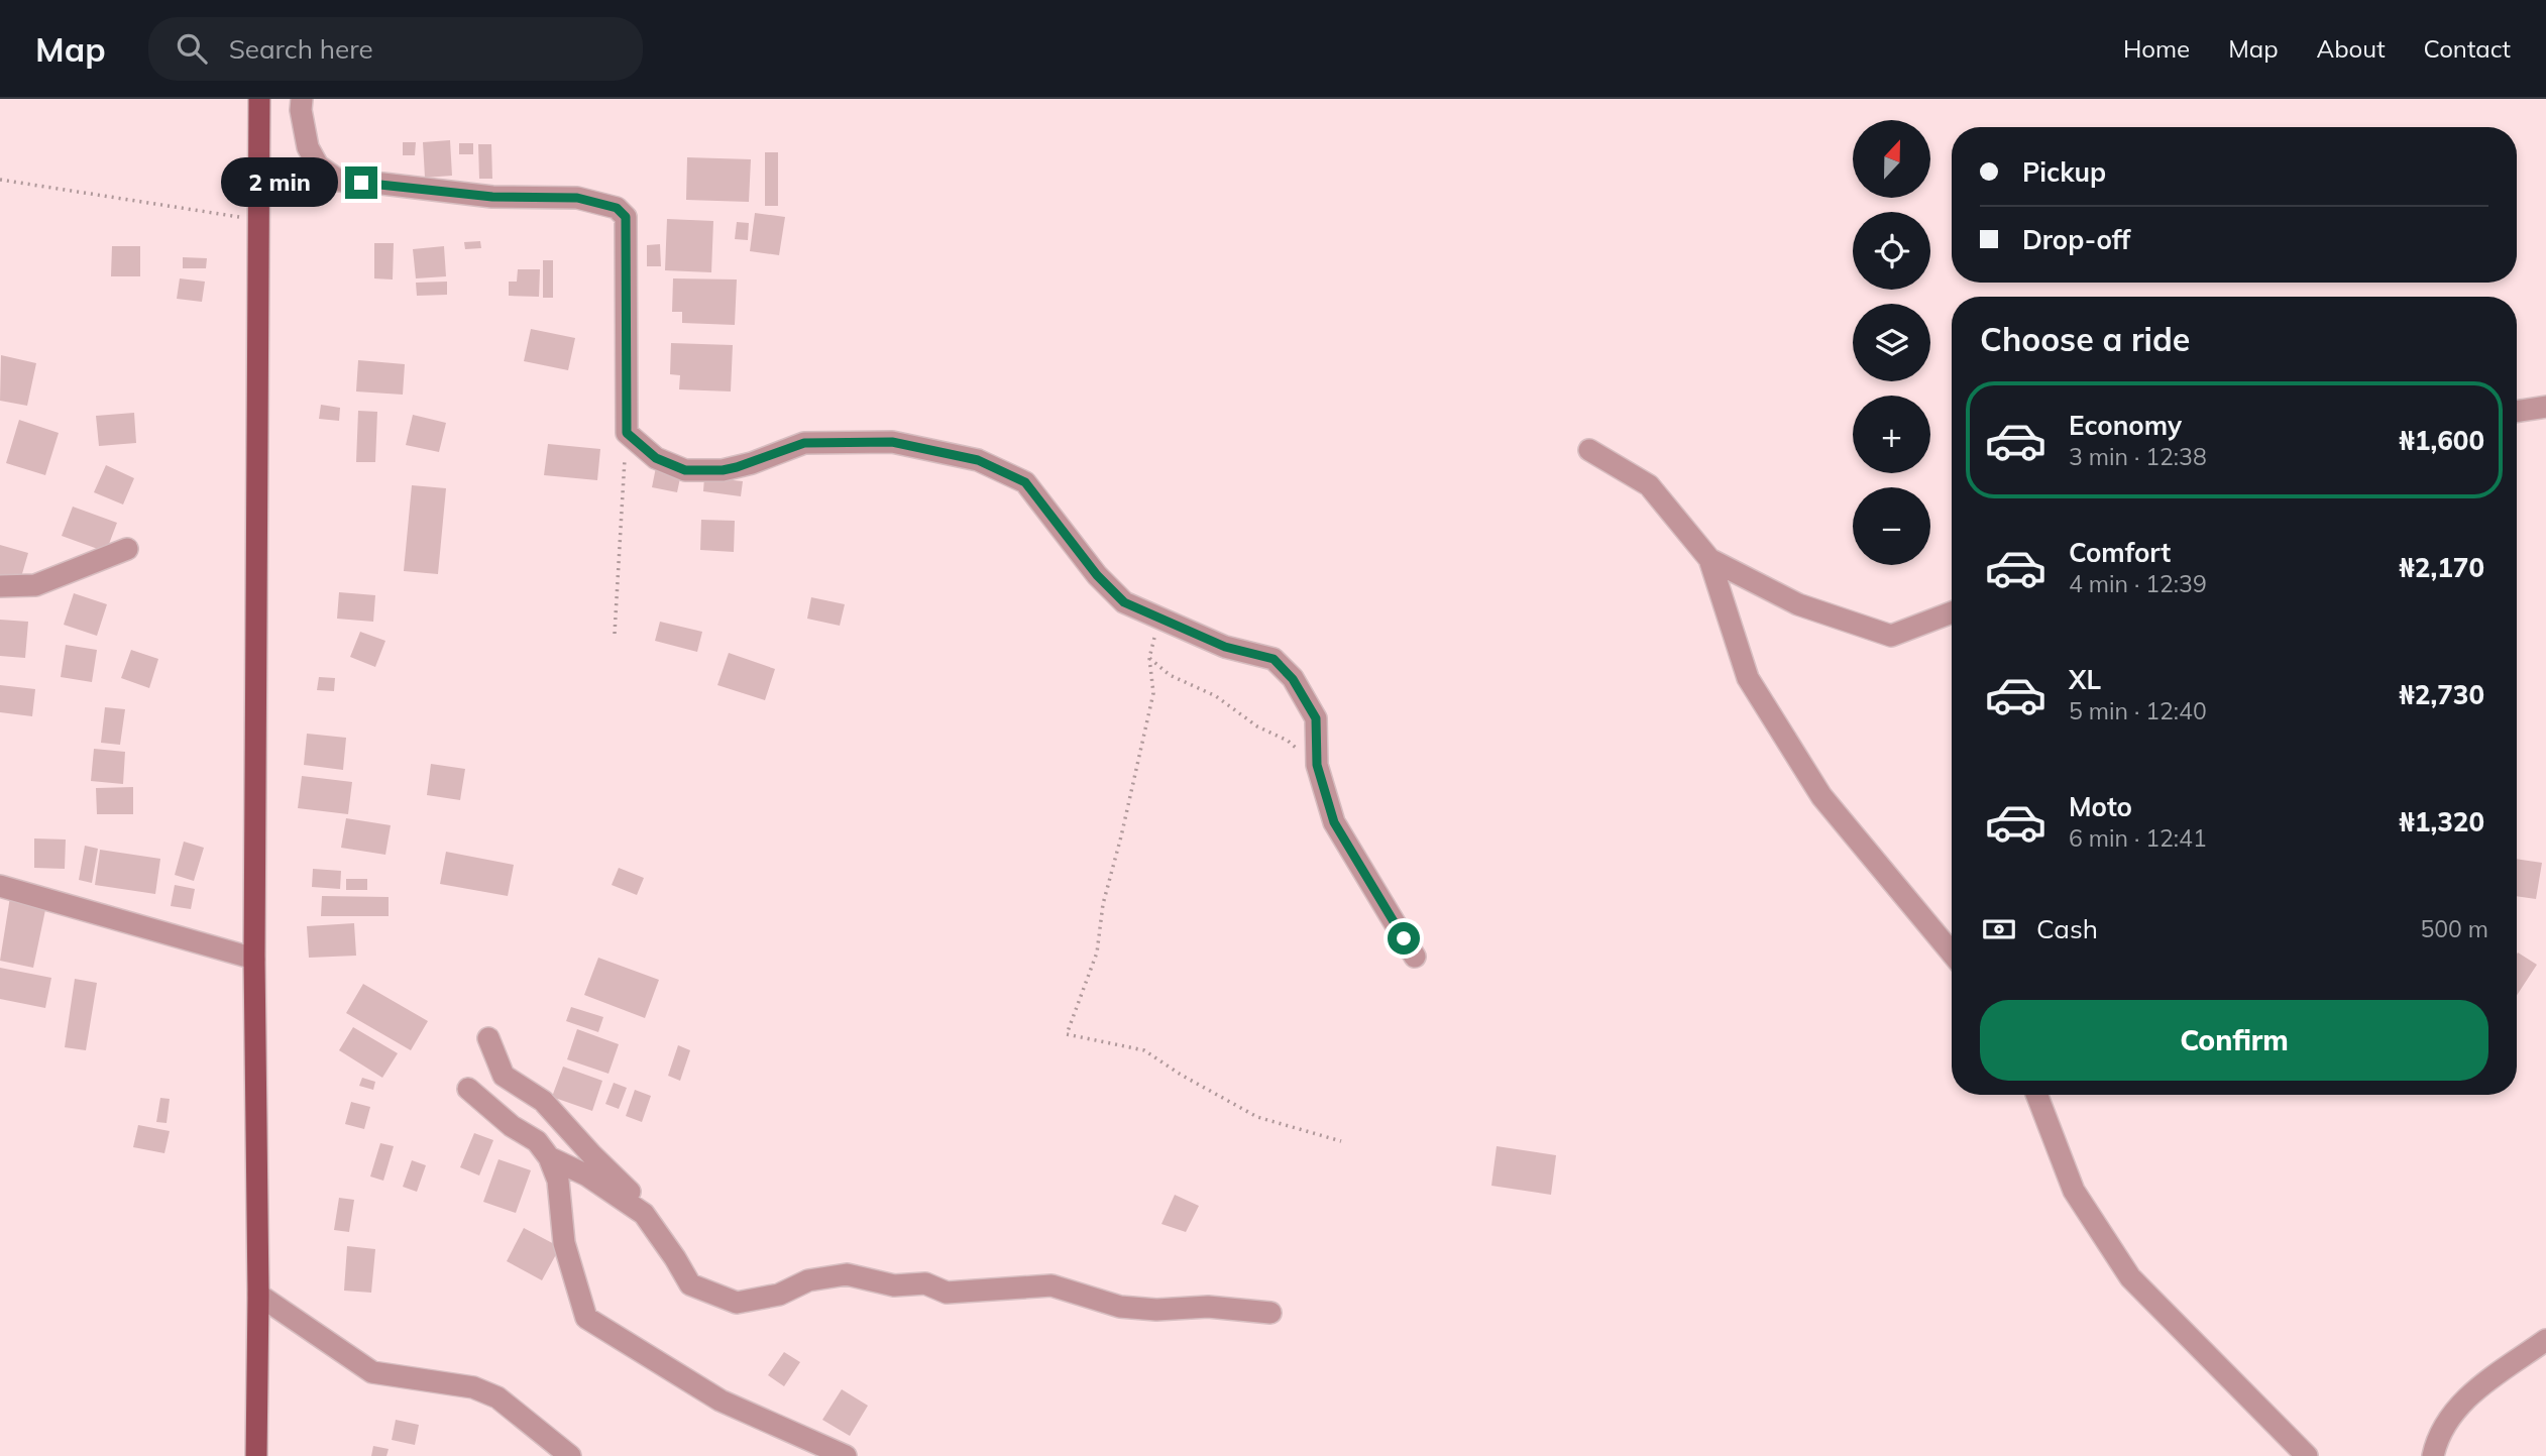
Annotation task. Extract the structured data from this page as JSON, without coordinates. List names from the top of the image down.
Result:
{
  "north": "top",
  "page": {
    "header": "Map",
    "search": "Search here",
    "nav": [
      "Home",
      "Map",
      "About",
      "Contact"
    ],
    "map_buttons": ["+", "−"],
    "banner": ["Pickup", "Drop-off"],
    "bubble": "2 min",
    "heading": "Choose a ride",
    "list": [
      {
        "name": "Economy",
        "note": "3 min · 12:38",
        "value": "₦1,600"
      },
      {
        "name": "Comfort",
        "note": "4 min · 12:39",
        "value": "₦2,170"
      },
      {
        "name": "XL",
        "note": "5 min · 12:40",
        "value": "₦2,730"
      },
      {
        "name": "Moto",
        "note": "6 min · 12:41",
        "value": "₦1,320"
      }
    ],
    "pay": ["Cash", "500 m"],
    "buttons": "Confirm"
  }
}
